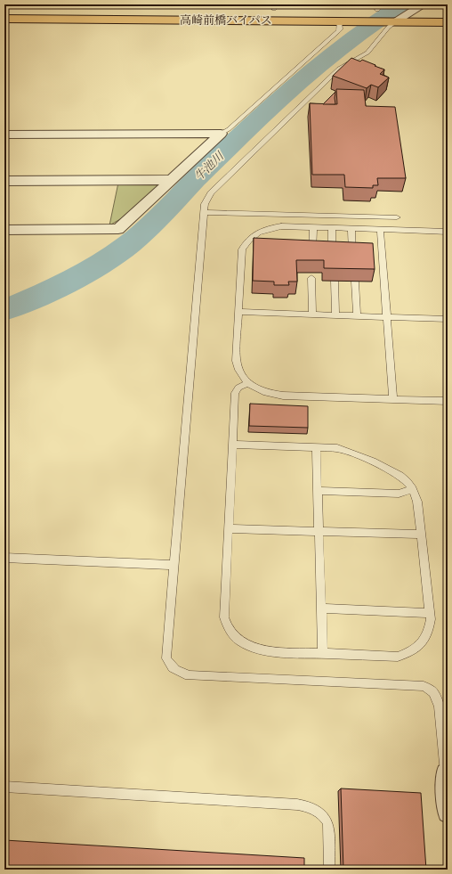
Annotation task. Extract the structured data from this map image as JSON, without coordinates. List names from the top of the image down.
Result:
{
  "streets": {
    "highway": ["高崎前橋バイパス"]
  },
  "water": ["牛池川"]
}
